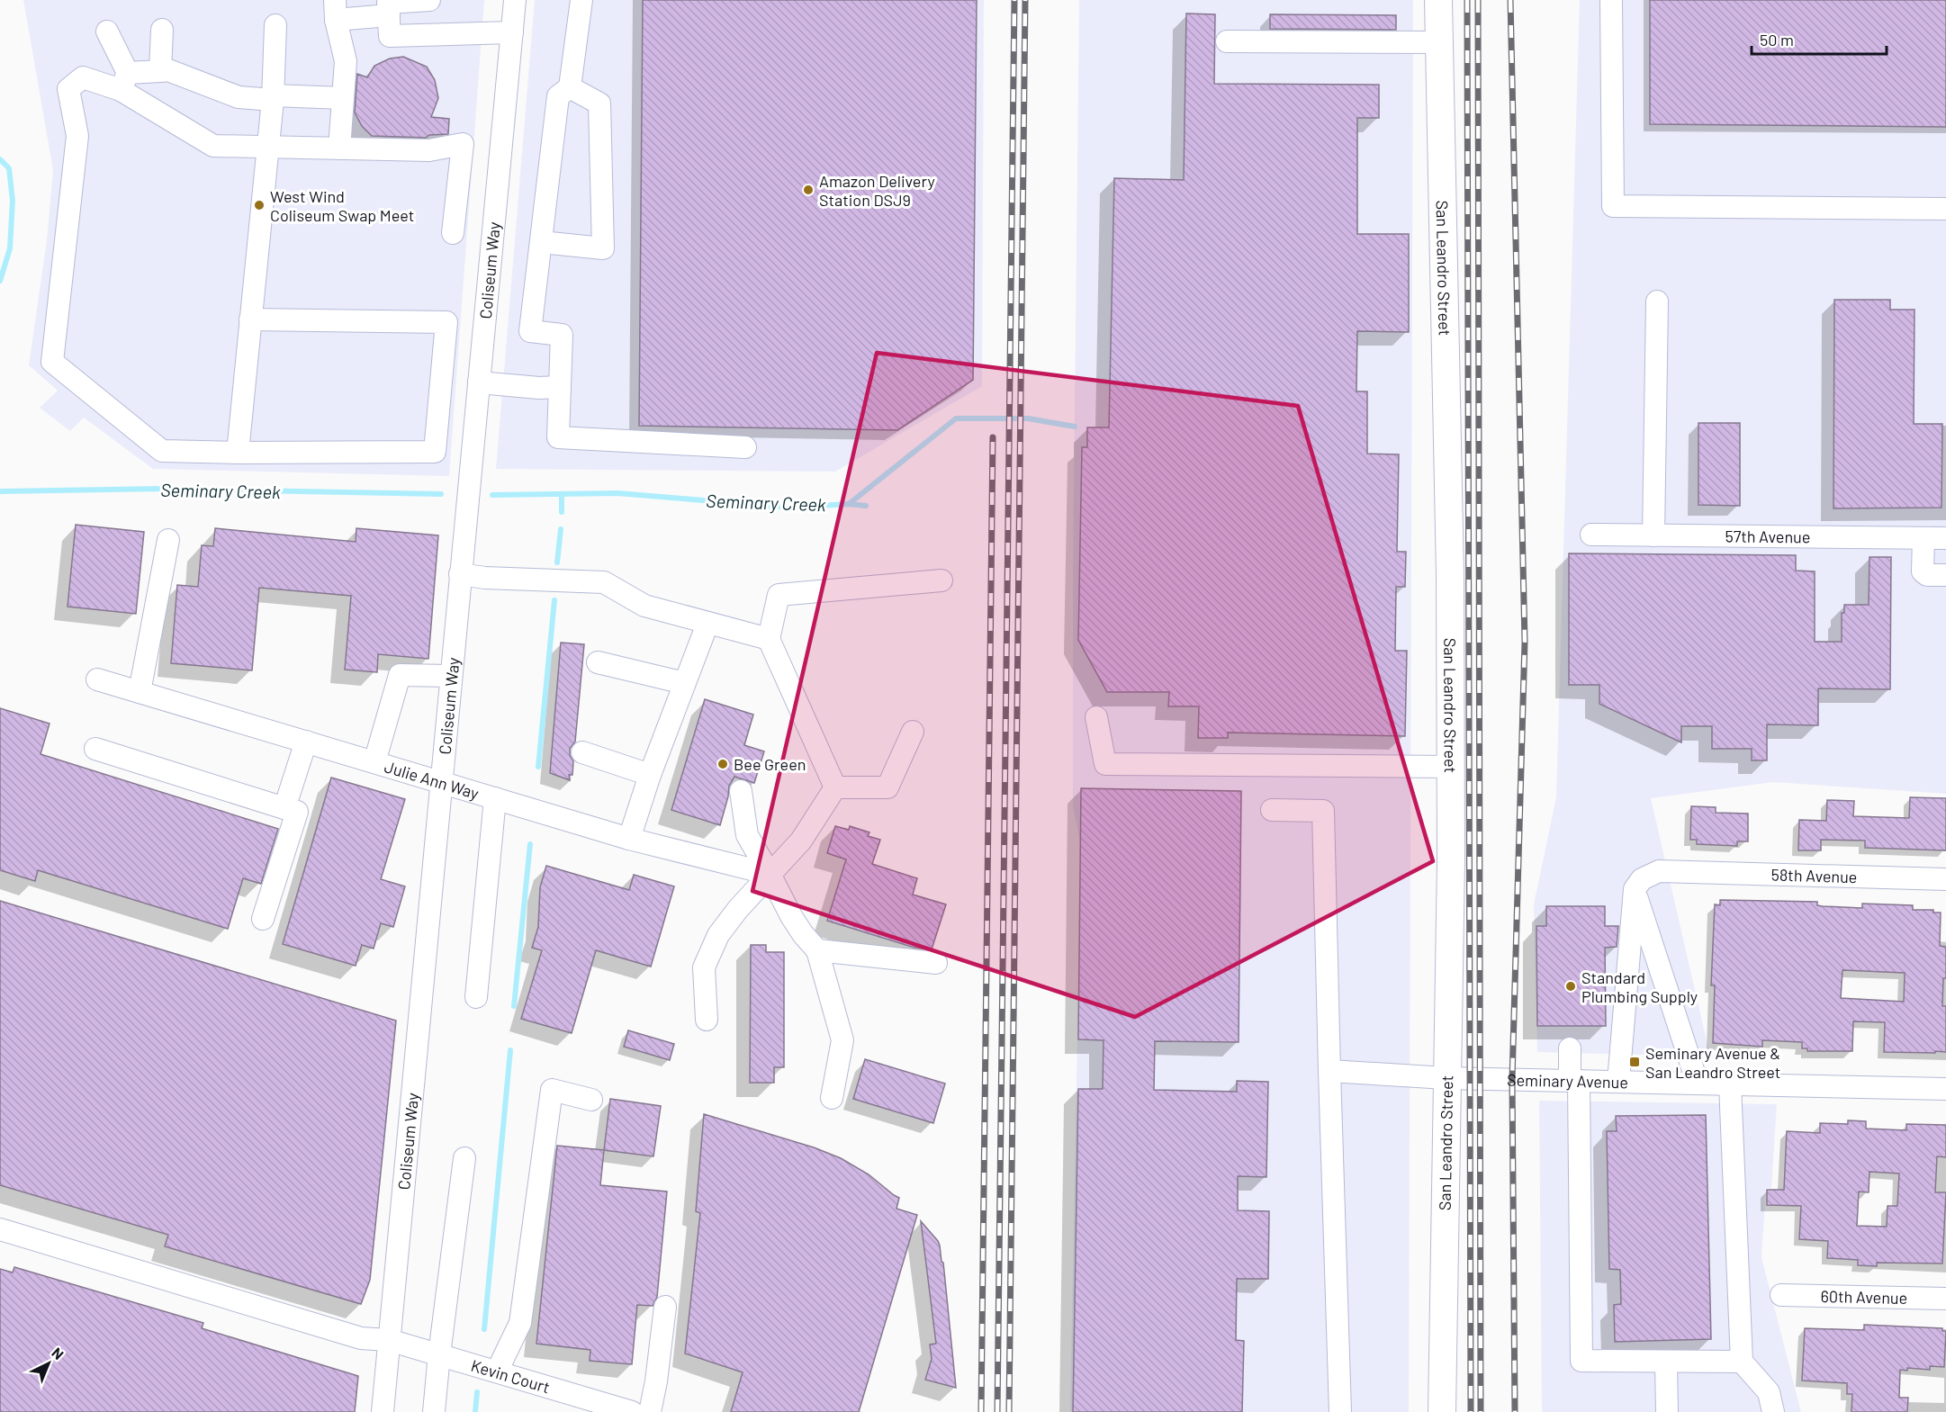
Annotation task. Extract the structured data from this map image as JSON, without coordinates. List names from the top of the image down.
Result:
{
  "streets": {
    "main road": ["San Leandro Street"],
    "street": [
      "Coliseum Way",
      "57th Avenue",
      "Julie Ann Way",
      "58th Avenue",
      "Seminary Avenue",
      "60th Avenue",
      "Kevin Court"
    ]
  },
  "crossings": [
    ["San Leandro Street", "Seminary Avenue"],
    ["Coliseum Way", "Julie Ann Way"],
    ["Coliseum Way", "Kevin Court"]
  ],
  "water": ["Seminary Creek"],
  "places": {
    "other": [
      "Amazon Delivery Station DSJ9",
      "West Wind Coliseum Swap Meet",
      "Bee Green",
      "Standard Plumbing Supply"
    ],
    "transit": ["Seminary Avenue & San Leandro Street"]
  },
  "scale_bar": "50 m",
  "north": "top right"
}
